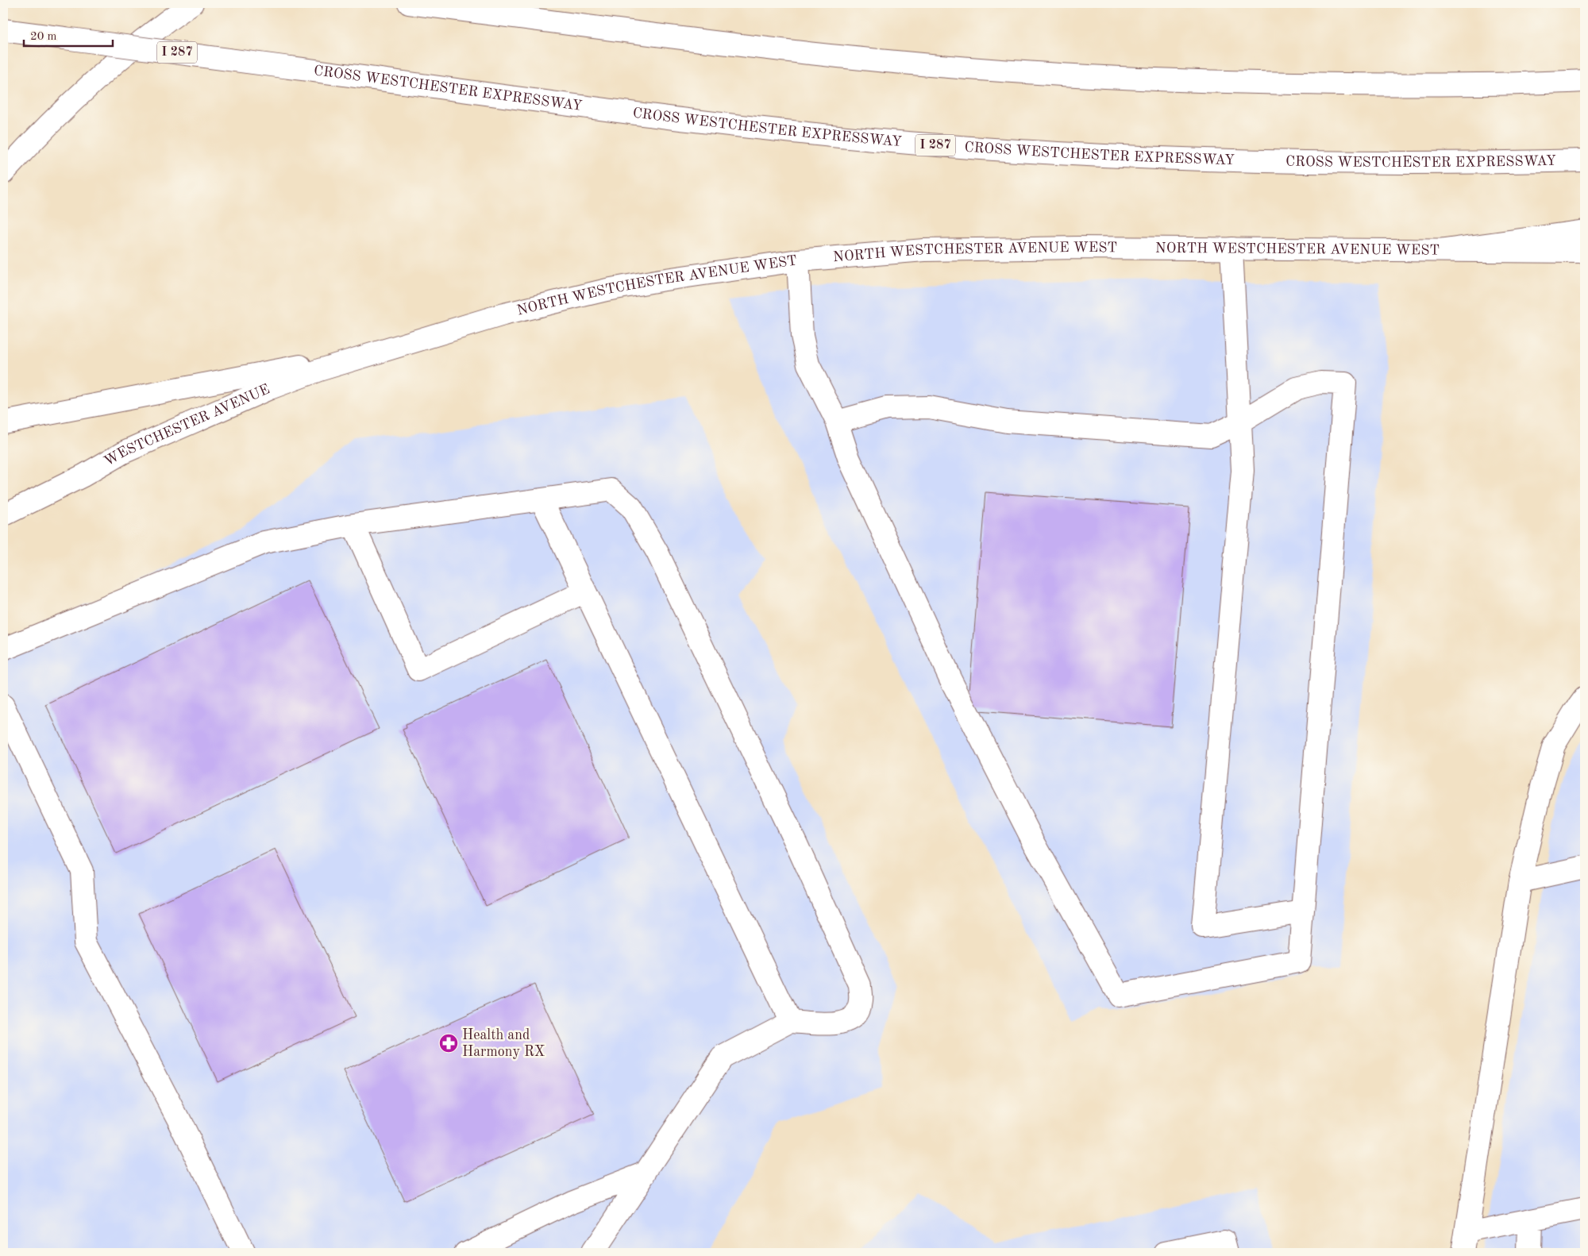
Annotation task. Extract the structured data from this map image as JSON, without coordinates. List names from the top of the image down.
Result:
{
  "streets": {
    "main road": [
      "I 287",
      "CROSS WESTCHESTER EXPRESSWAY",
      "NORTH WESTCHESTER AVENUE WEST",
      "WESTCHESTER AVENUE"
    ]
  },
  "crossings": [
    ["NORTH WESTCHESTER AVENUE WEST", "WESTCHESTER AVENUE"]
  ],
  "places": {
    "pharmacy": ["Health and Harmony RX"]
  },
  "scale_bar": "20 m"
}
